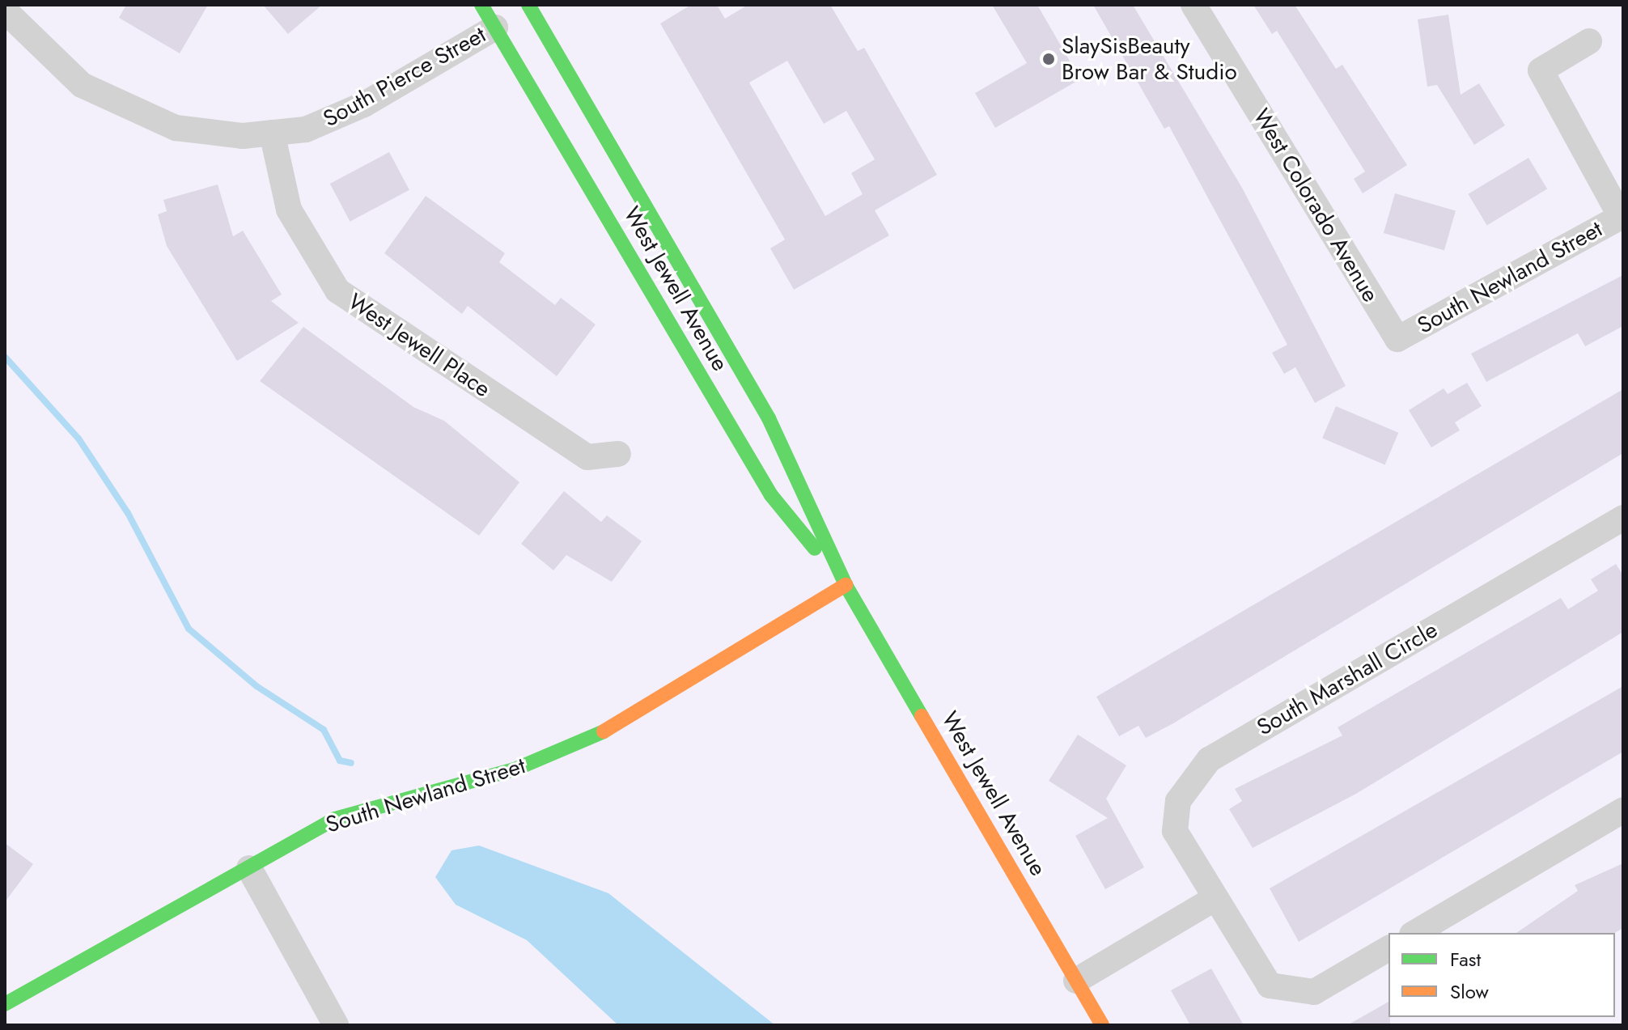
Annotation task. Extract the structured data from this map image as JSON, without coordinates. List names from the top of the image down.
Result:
{
  "streets": {
    "main road": ["South Pierce Street", "South Newland Street", "West Jewell Avenue"],
    "street": ["West Colorado Avenue", "West Jewell Place", "South Marshall Circle"]
  },
  "crossings": [
    ["South Pierce Street", "West Jewell Avenue"],
    ["South Pierce Street", "West Jewell Place"],
    ["West Colorado Avenue", "South Newland Street"],
    ["South Newland Street", "West Jewell Avenue"]
  ],
  "places": ["SlaySisBeauty Brow Bar & Studio"],
  "legend": ["Fast", "Slow"]
}
